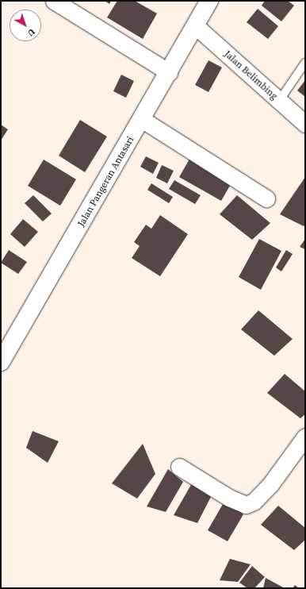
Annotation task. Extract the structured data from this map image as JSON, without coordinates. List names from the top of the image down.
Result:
{
  "streets": {
    "street": ["Jalan Belimbing", "Jalan Pangeran Antasari"]
  },
  "crossings": [
    ["Jalan Belimbing", "Jalan Pangeran Antasari"]
  ],
  "north": "bottom right"
}
